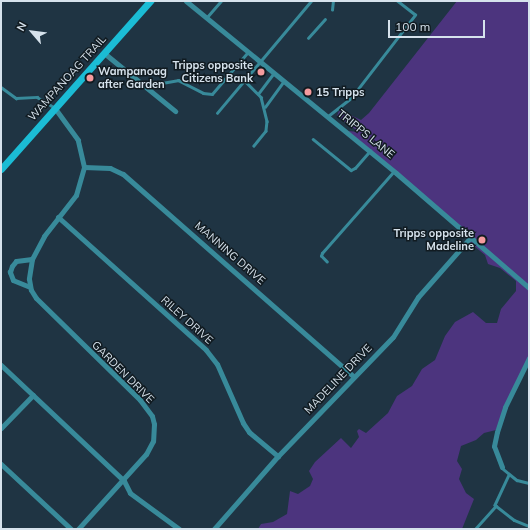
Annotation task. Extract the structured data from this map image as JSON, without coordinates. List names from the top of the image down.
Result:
{
  "streets": {
    "main road": ["WAMPANOAG TRAIL"],
    "street": [
      "TRIPPS LANE",
      "MANNING DRIVE",
      "RILEY DRIVE",
      "GARDEN DRIVE",
      "MADELINE DRIVE"
    ]
  },
  "crossings": [
    ["TRIPPS LANE", "MADELINE DRIVE"],
    ["MANNING DRIVE", "MADELINE DRIVE"],
    ["RILEY DRIVE", "MADELINE DRIVE"]
  ],
  "places": [
    "Tripps opposite Citizens Bank",
    "Wampanoag after Garden",
    "15 Tripps",
    "Tripps opposite Madeline"
  ],
  "scale_bar": "100 m",
  "north": "top left"
}
